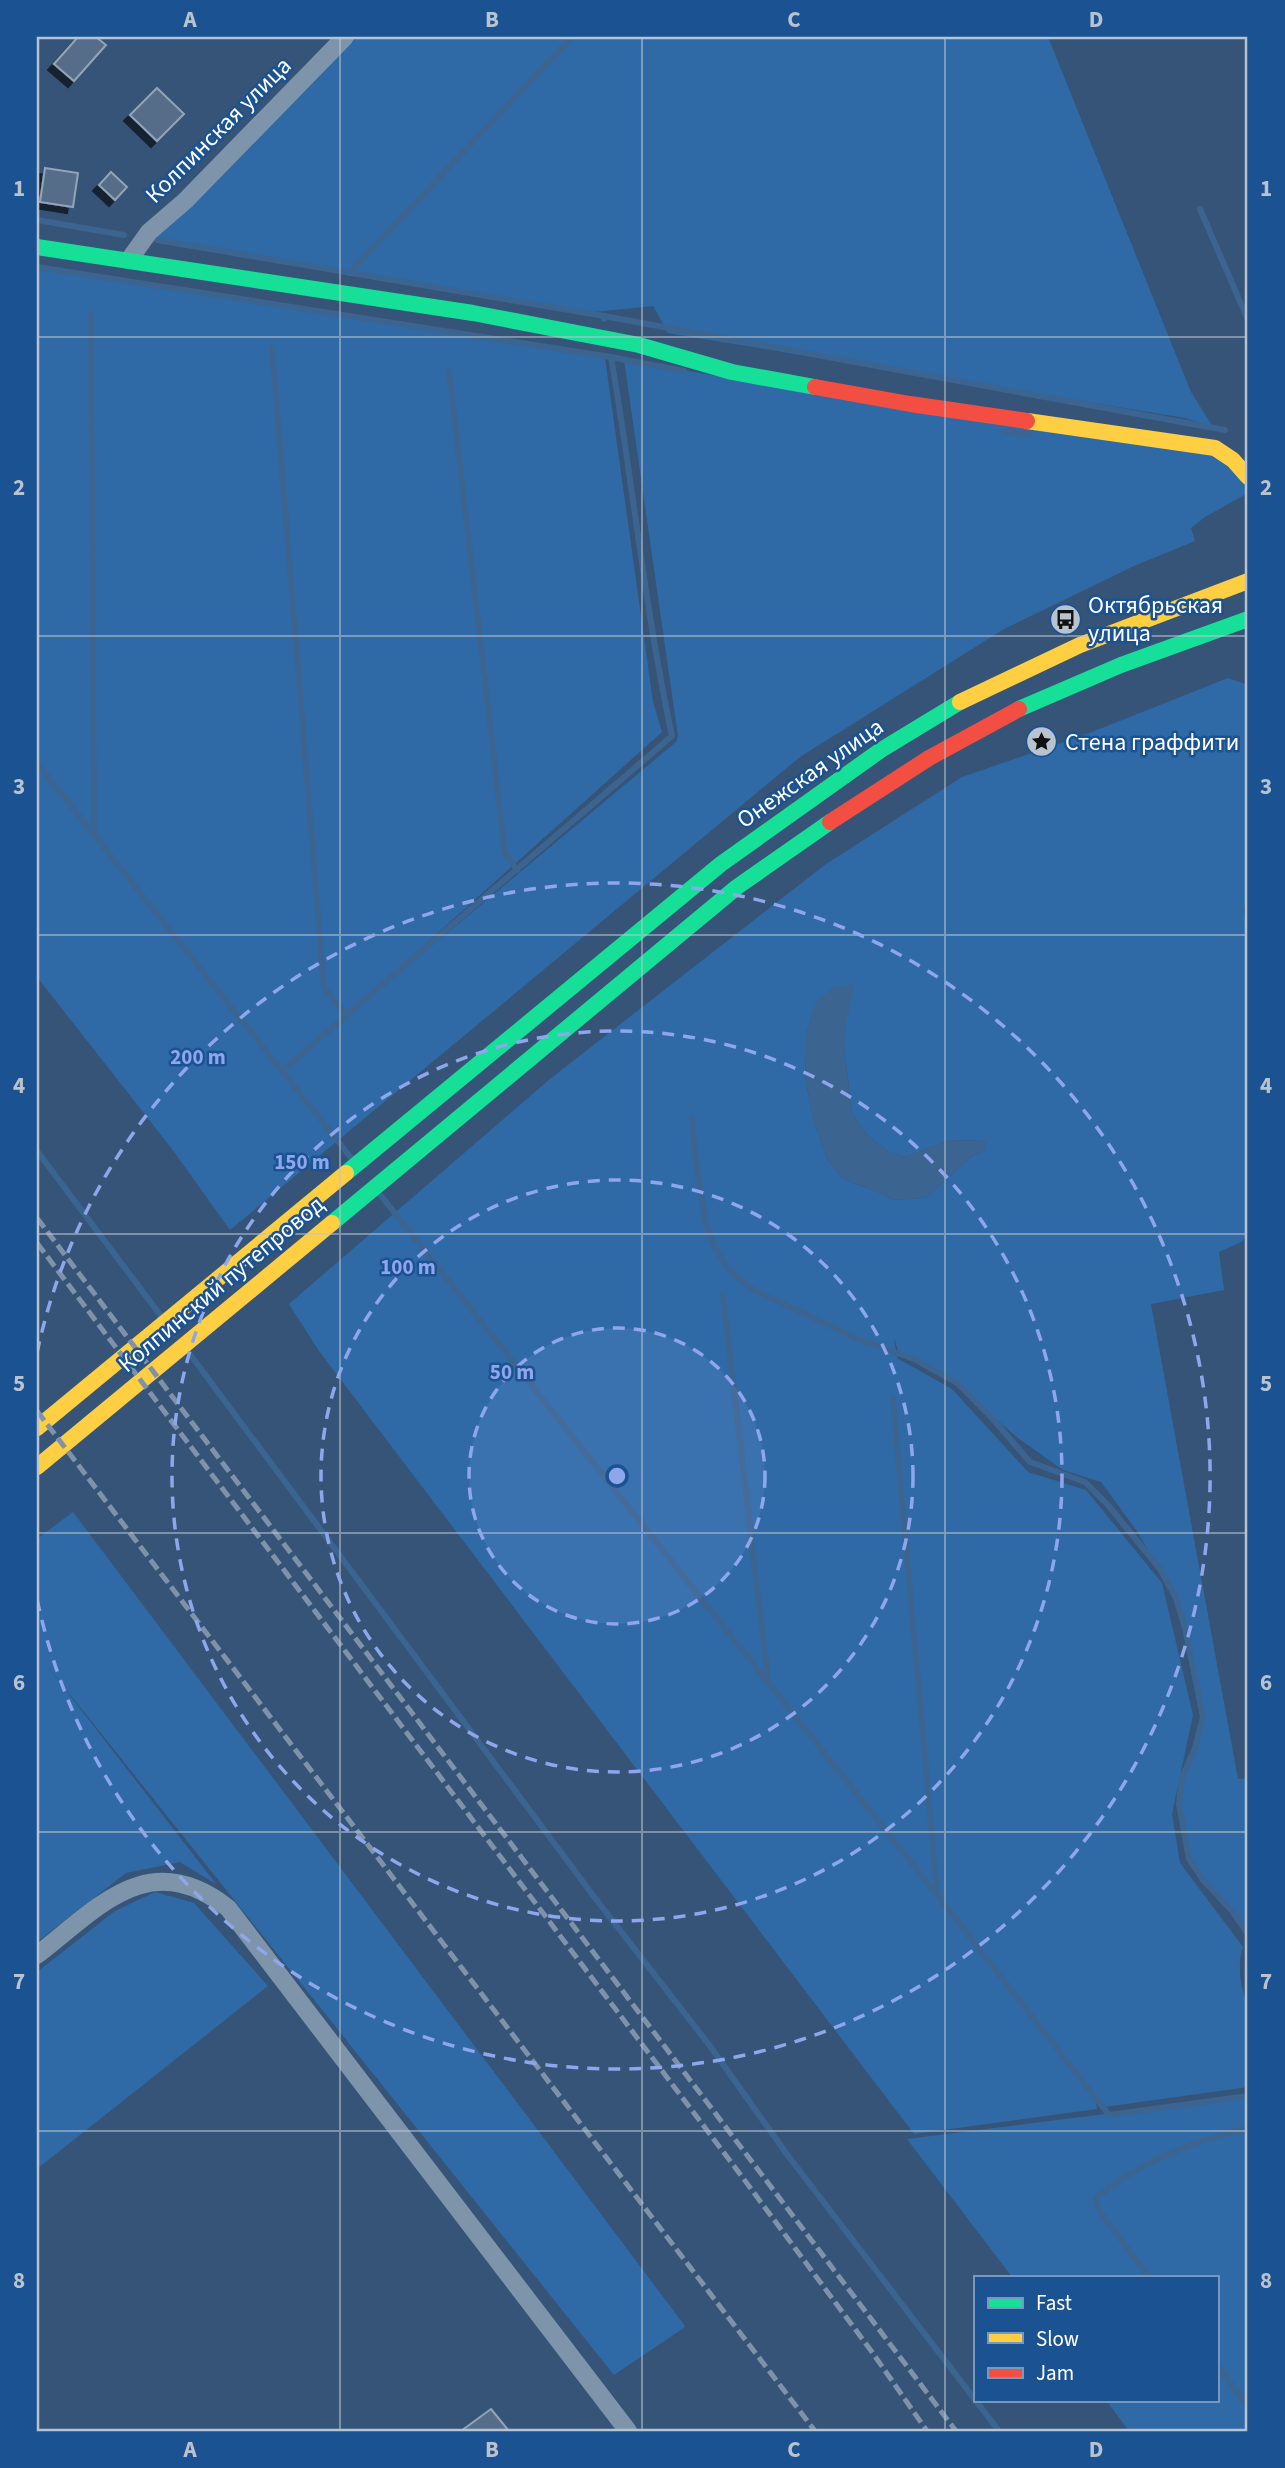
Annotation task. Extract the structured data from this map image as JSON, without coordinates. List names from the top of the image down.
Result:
{
  "streets": {
    "main road": ["Онежская улица", "Колпинский путепровод"],
    "street": ["Колпинская улица"]
  },
  "crossings": [
    ["Онежская улица", "Колпинский путепровод"]
  ],
  "places": {
    "bus stop": ["Октябрьская улица"],
    "place": ["Стена граффити"]
  },
  "legend": ["Fast", "Slow", "Jam"],
  "grid": {
    "columns": [
      "A",
      "B",
      "C",
      "D"
    ],
    "rows": [
      "1",
      "2",
      "3",
      "4",
      "5",
      "6",
      "7",
      "8"
    ]
  },
  "rings": [
    "200 m",
    "150 m",
    "100 m",
    "50 m"
  ]
}
